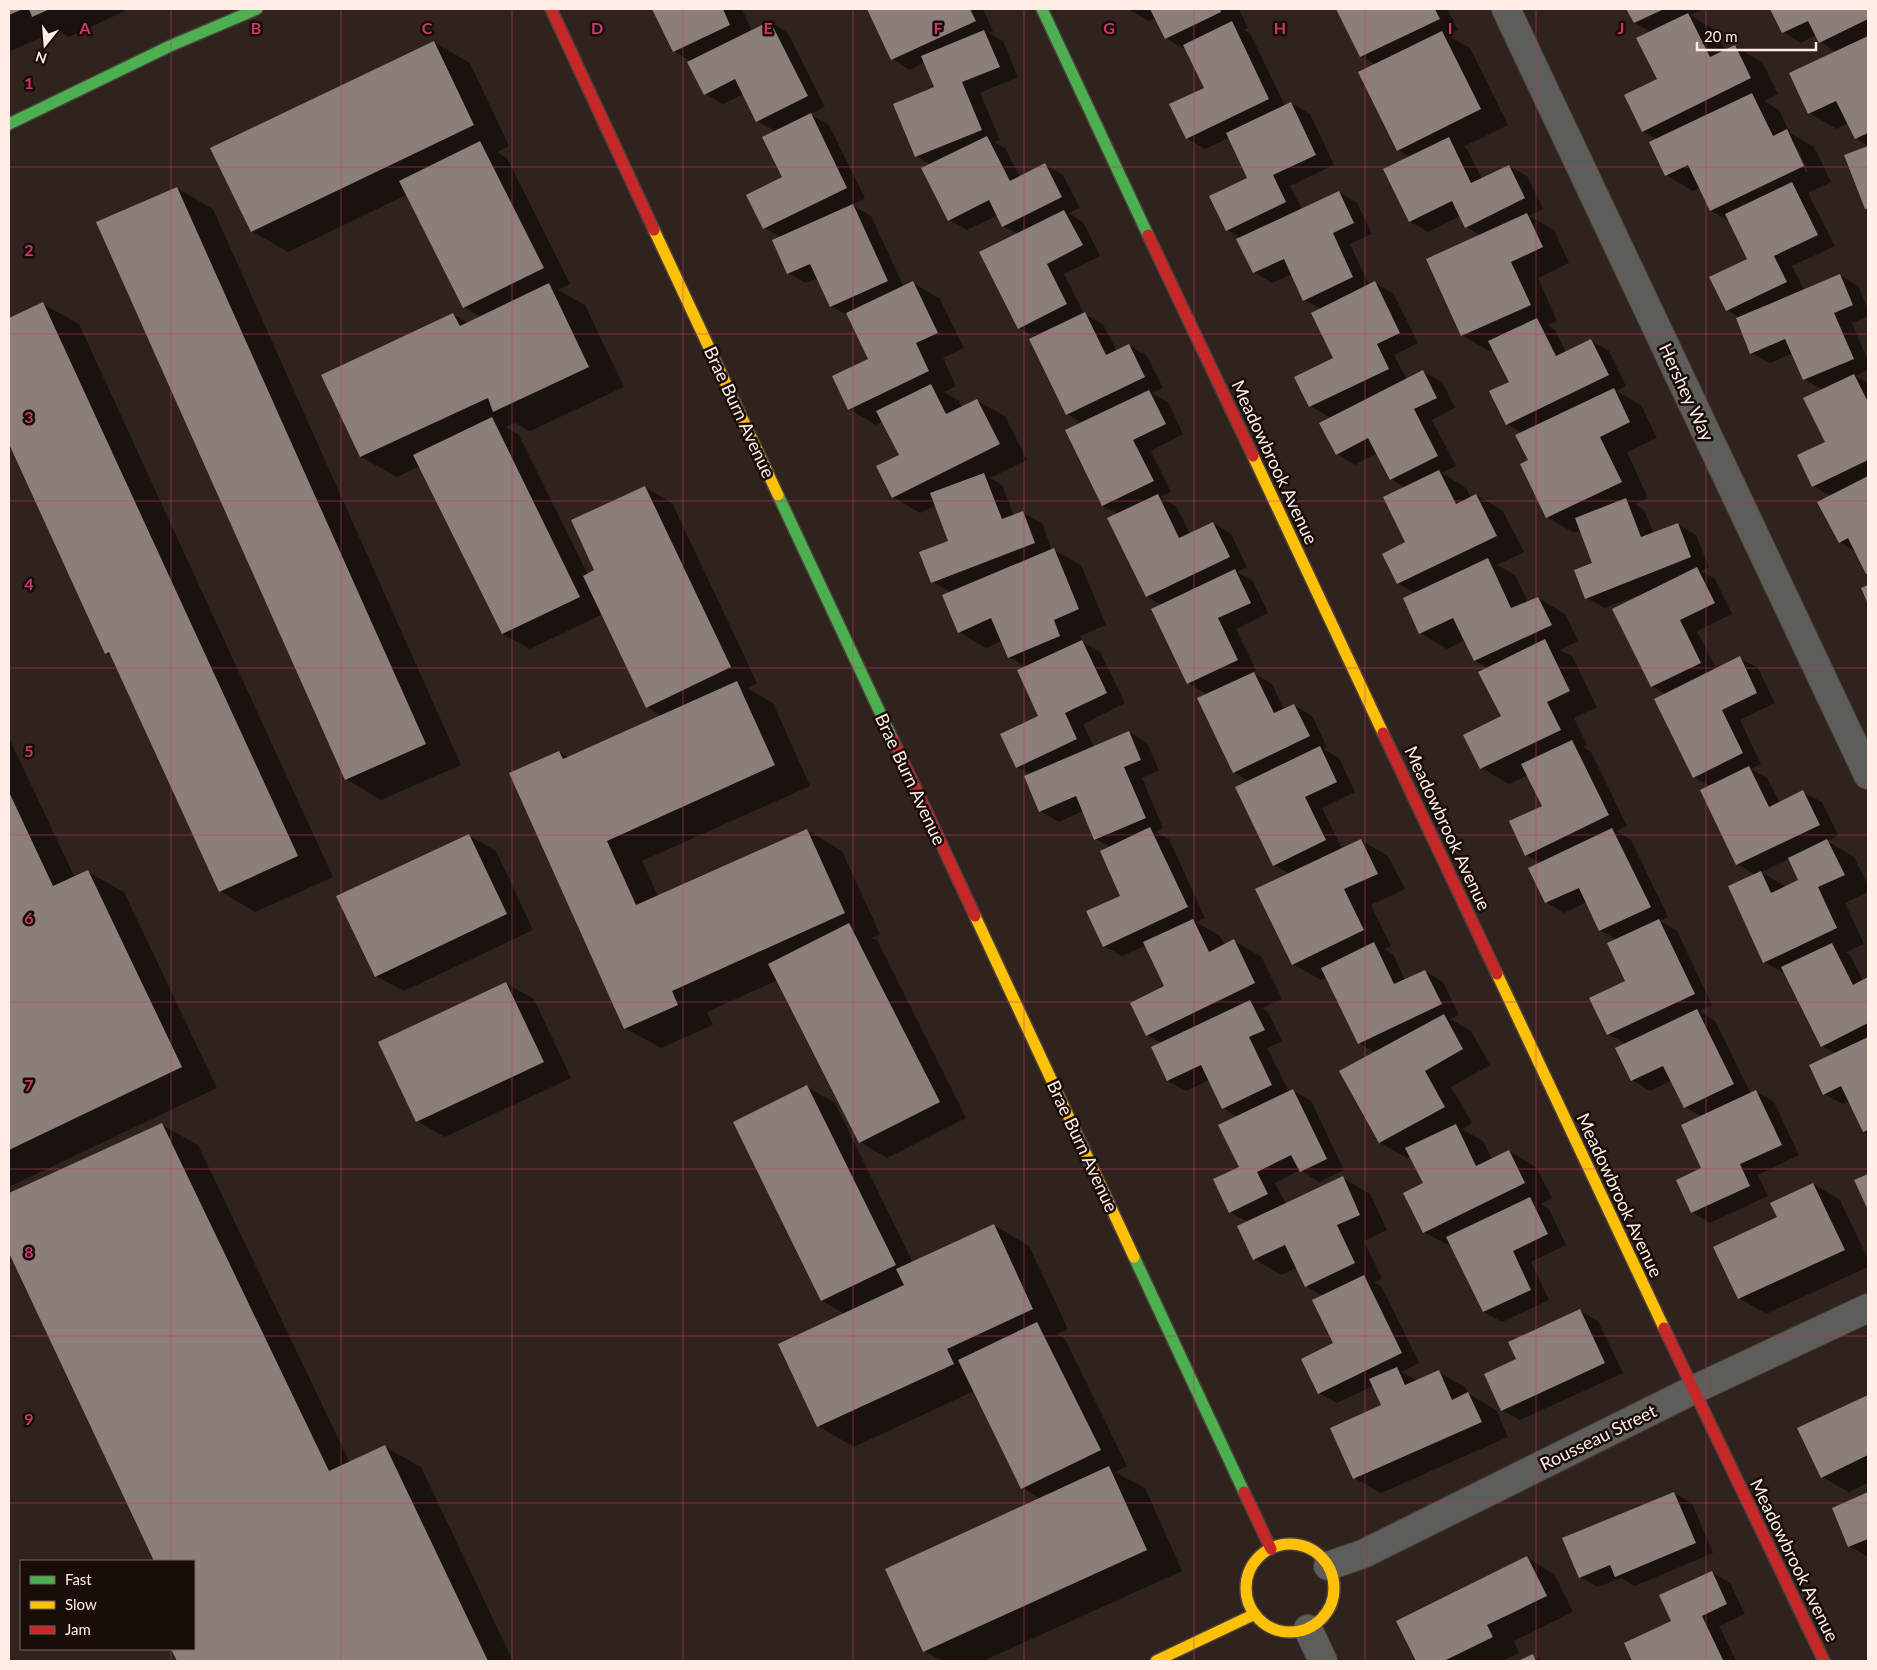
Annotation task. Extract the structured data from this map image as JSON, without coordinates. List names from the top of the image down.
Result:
{
  "streets": {
    "street": [
      "Hershey Way",
      "Brae Burn Avenue",
      "Meadowbrook Avenue",
      "Rousseau Street"
    ]
  },
  "crossings": [
    ["Brae Burn Avenue", "Rousseau Street"],
    ["Meadowbrook Avenue", "Rousseau Street"]
  ],
  "legend": ["Fast", "Slow", "Jam"],
  "scale_bar": "20 m",
  "north": "bottom",
  "grid": {
    "columns": [
      "A",
      "B",
      "C",
      "D",
      "E",
      "F",
      "G",
      "H",
      "I",
      "J"
    ],
    "rows": [
      "1",
      "2",
      "3",
      "4",
      "5",
      "6",
      "7",
      "8",
      "9"
    ]
  }
}
